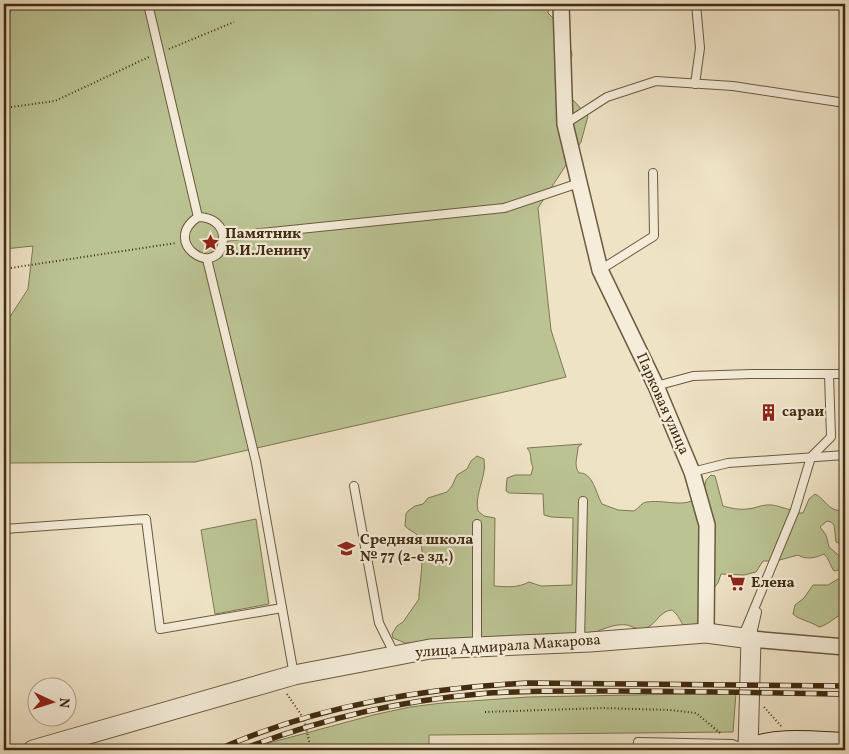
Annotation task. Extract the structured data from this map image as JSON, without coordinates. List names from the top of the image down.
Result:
{
  "streets": {
    "street": ["Парковая улица", "улица Адмирала Макарова"]
  },
  "crossings": [
    ["Парковая улица", "улица Адмирала Макарова"]
  ],
  "places": {
    "place": ["Памятник В.И.Ленину"],
    "building": ["сараи"],
    "school or university": ["Средняя школа № 77 (2-е зд.)"],
    "supermarket": ["Елена"]
  },
  "north": "right"
}
